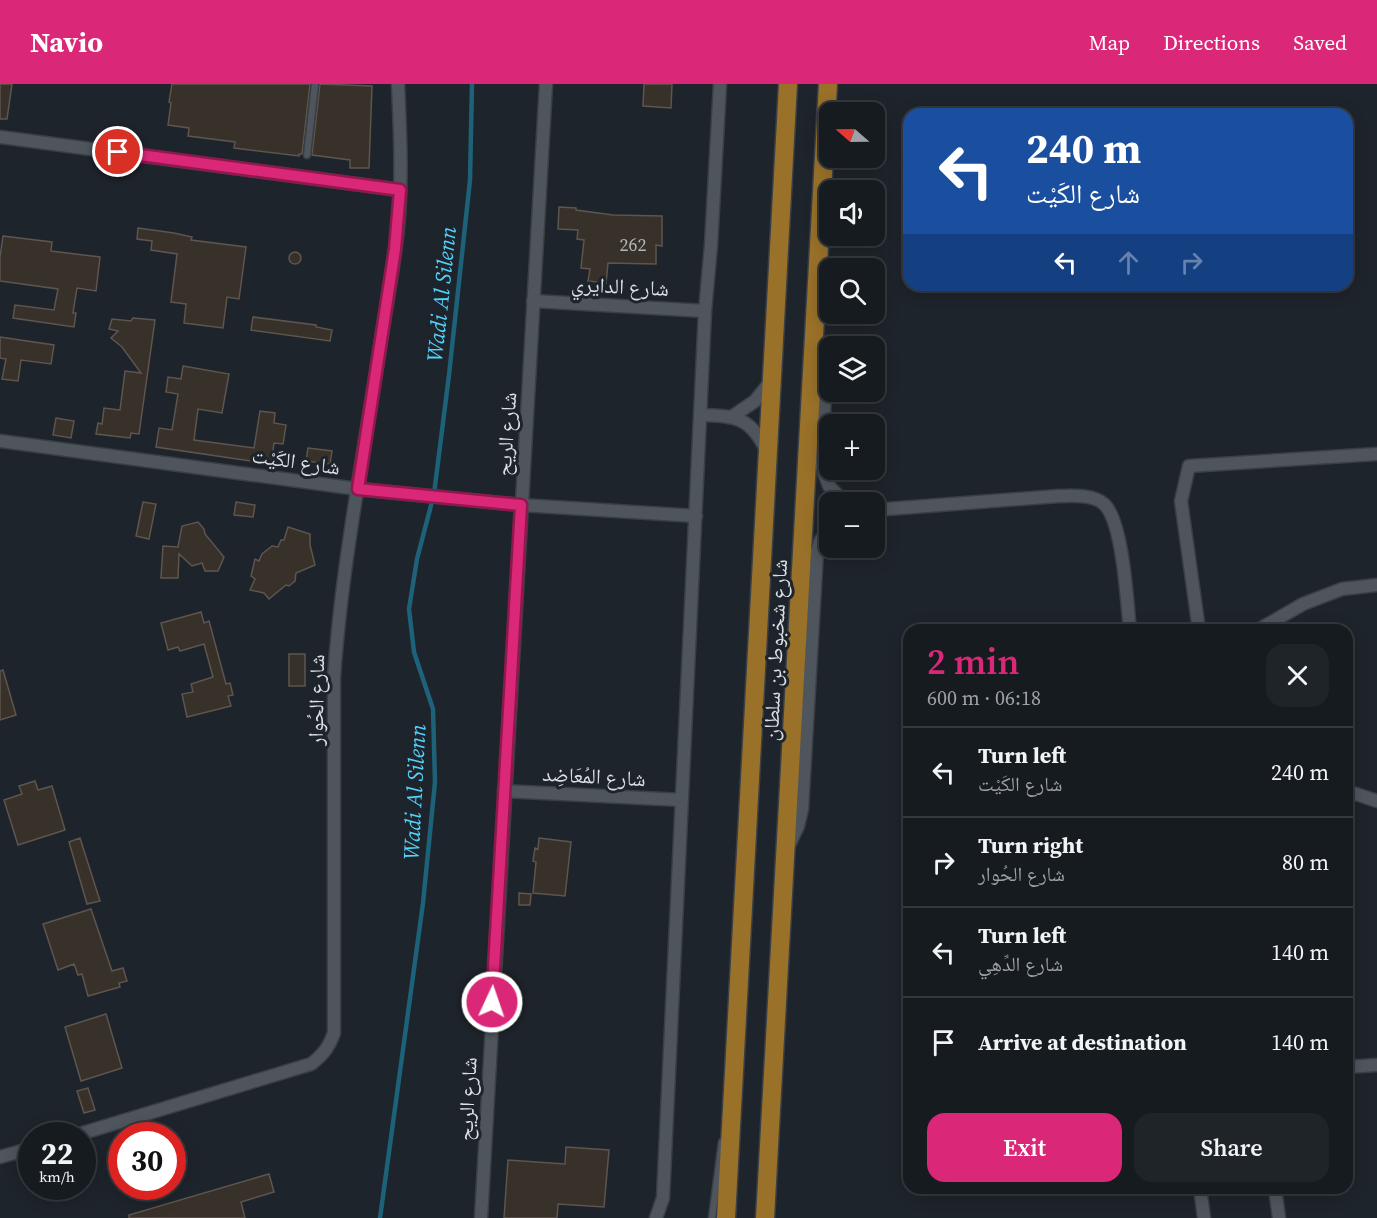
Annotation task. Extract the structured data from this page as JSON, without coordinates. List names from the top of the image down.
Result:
{
  "streets": {
    "main road": ["شارع شخبوط بن سلطان"],
    "street": [
      "شارع الدايري",
      "شارع الريح",
      "شارع الكَيْت",
      "شارع الحُوار",
      "شارع المُعَاضِد"
    ]
  },
  "crossings": [
    ["شارع الدايري", "شارع الريح"],
    ["شارع الريح", "شارع الكَيْت"],
    ["شارع الريح", "شارع المُعَاضِد"],
    ["شارع الكَيْت", "شارع الحُوار"]
  ],
  "water": ["Wadi Al Silenn"],
  "house_numbers": ["262"],
  "north": "left",
  "page": {
    "header": "Navio",
    "nav": ["Map", "Directions", "Saved"],
    "map_buttons": ["+", "−"],
    "turn": ["240 m", "شارع الكَيْت"],
    "heading": ["2 min", "600 m · 06:18"],
    "list": [
      {
        "name": "Turn left",
        "note": "شارع الكَيْت",
        "value": "240 m"
      },
      {
        "name": "Turn right",
        "note": "شارع الحُوار",
        "value": "80 m"
      },
      {
        "name": "Turn left",
        "note": "شارع الدِّهِي",
        "value": "140 m"
      },
      {
        "name": "Arrive at destination",
        "value": "140 m"
      }
    ],
    "buttons": ["Exit", "Share"],
    "speed": "22 km/h",
    "limit": "30"
  }
}
